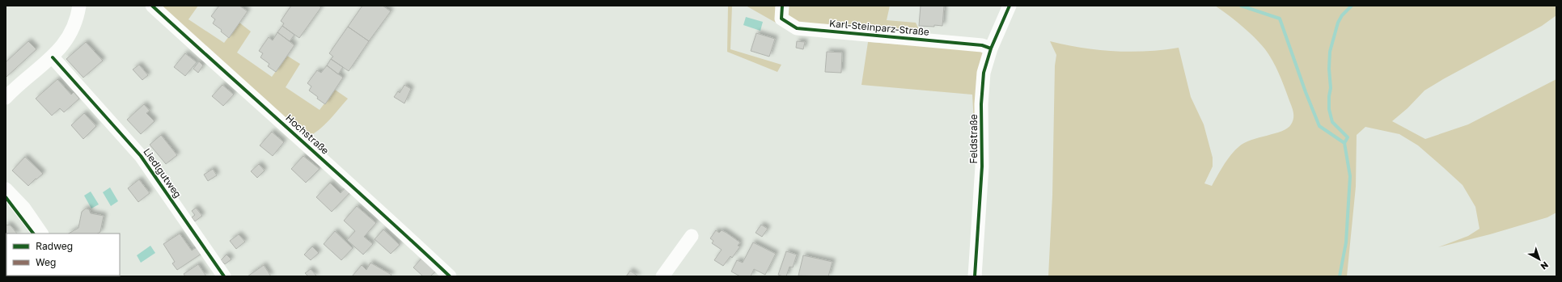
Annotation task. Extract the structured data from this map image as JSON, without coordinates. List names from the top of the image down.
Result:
{
  "streets": {
    "street": [
      "Karl-Steinparz-Straße",
      "Hochstraße",
      "Feldstraße",
      "Liedlgutweg"
    ]
  },
  "crossings": [
    ["Karl-Steinparz-Straße", "Feldstraße"]
  ],
  "legend": ["Radweg", "Weg"],
  "north": "bottom right"
}
